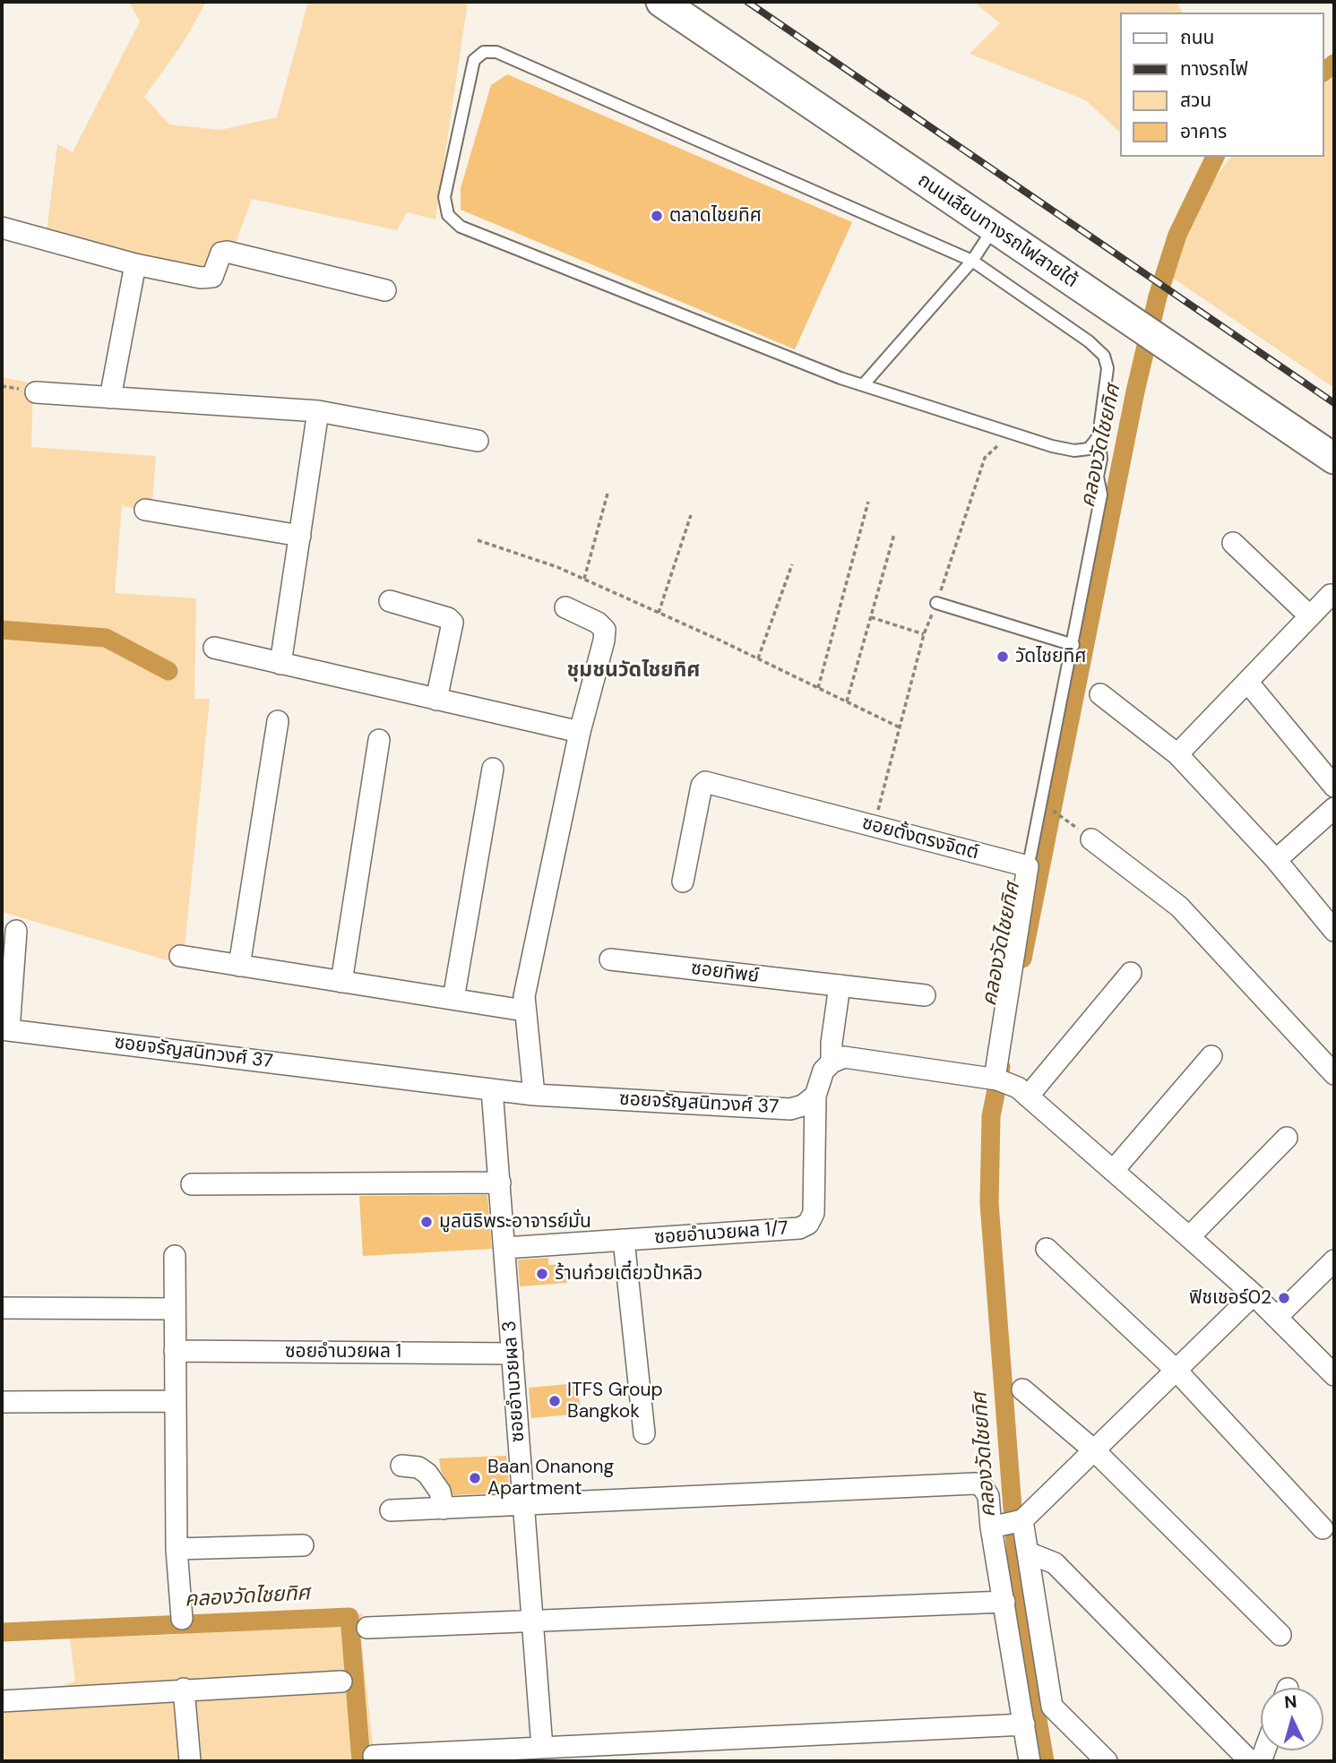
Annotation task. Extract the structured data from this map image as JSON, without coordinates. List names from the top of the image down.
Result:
{
  "streets": {
    "main road": ["ถนนเลียบทางรถไฟสายใต้"],
    "street": [
      "ซอยตั้งตรงจิตต์",
      "ซอยทิพย์",
      "ซอยจรัญสนิทวงศ์ 37",
      "ซอยอำนวยผล 1/7",
      "ซอยอำนวยผล 1",
      "ซอยอำนวยผล 3"
    ]
  },
  "crossings": [
    ["ซอยจรัญสนิทวงศ์ 37", "ซอยอำนวยผล 1/7"],
    ["ซอยจรัญสนิทวงศ์ 37", "ซอยอำนวยผล 3"],
    ["ซอยอำนวยผล 1/7", "ซอยอำนวยผล 3"],
    ["ซอยอำนวยผล 1", "ซอยอำนวยผล 3"]
  ],
  "districts": ["ชุมชนวัดไชยทิศ"],
  "water": ["คลองวัดไชยทิศ"],
  "places": [
    "ตลาดไชยทิศ",
    "วัดไชยทิศ",
    "มูลนิธิพระอาจารย์มั่น",
    "ร้านก๋วยเตี๋ยวป้าหลิว",
    "ฟิชเชอร์02",
    "ITFS Group Bangkok",
    "Baan Onanong Apartment"
  ],
  "legend": [
    "ถนน",
    "ทางรถไฟ",
    "สวน",
    "อาคาร"
  ],
  "north": "top"
}
